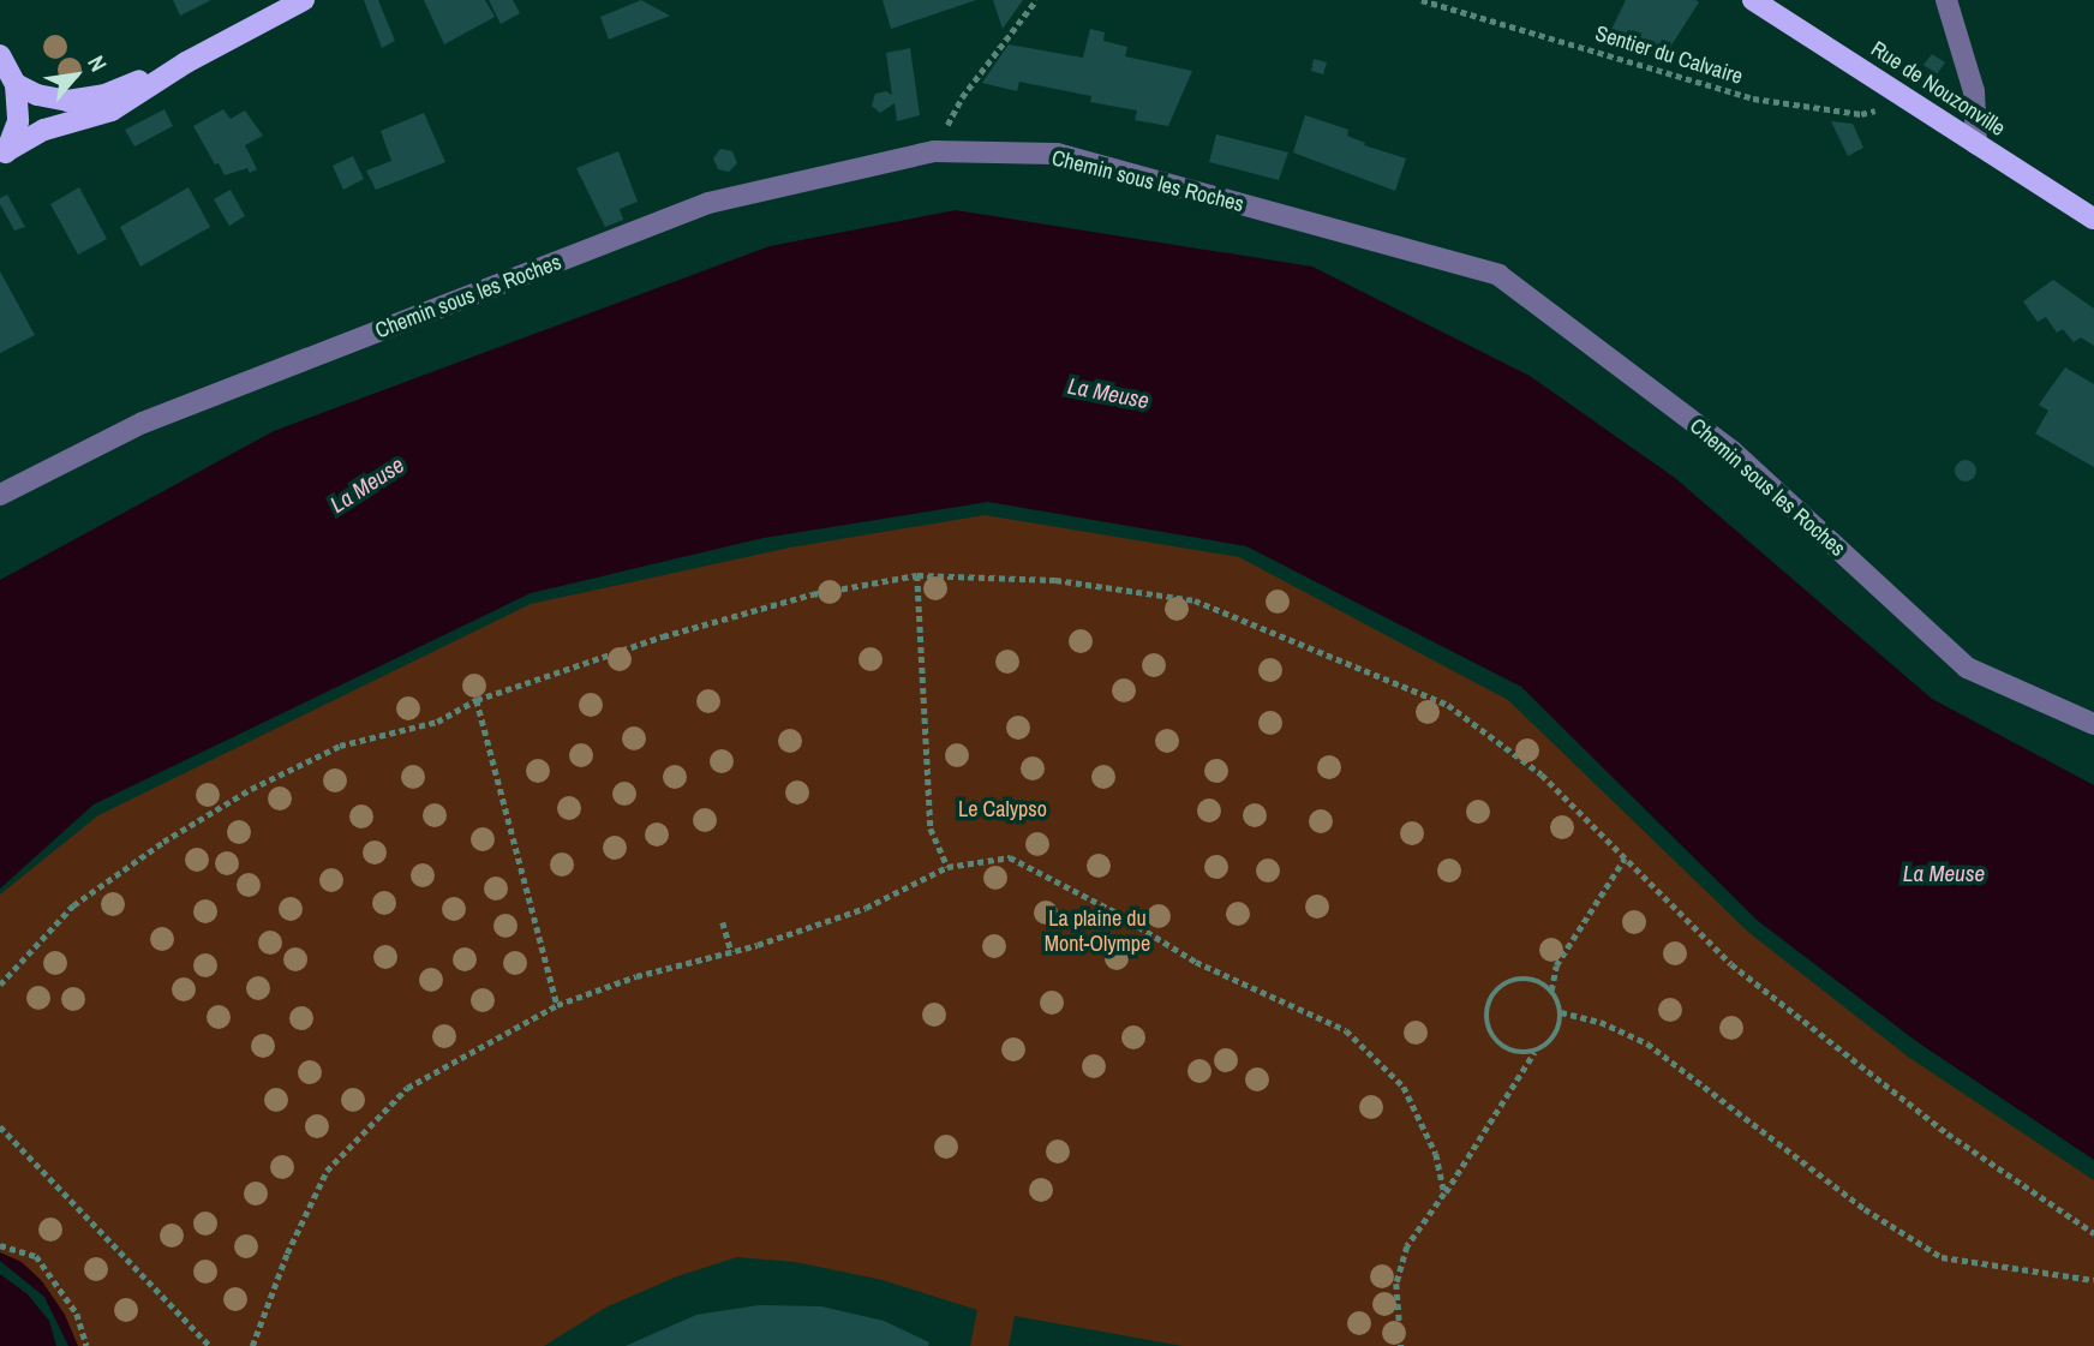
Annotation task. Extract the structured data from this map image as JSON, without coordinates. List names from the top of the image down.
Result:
{
  "streets": {
    "main road": ["Rue de Nouzonville"],
    "street": ["Chemin sous les Roches"],
    "path": ["Sentier du Calvaire"]
  },
  "crossings": [
    ["Sentier du Calvaire", "Rue de Nouzonville"]
  ],
  "water": ["La Meuse"],
  "parks": ["Le Calypso", "La plaine du Mont-Olympe"],
  "north": "top right"
}
